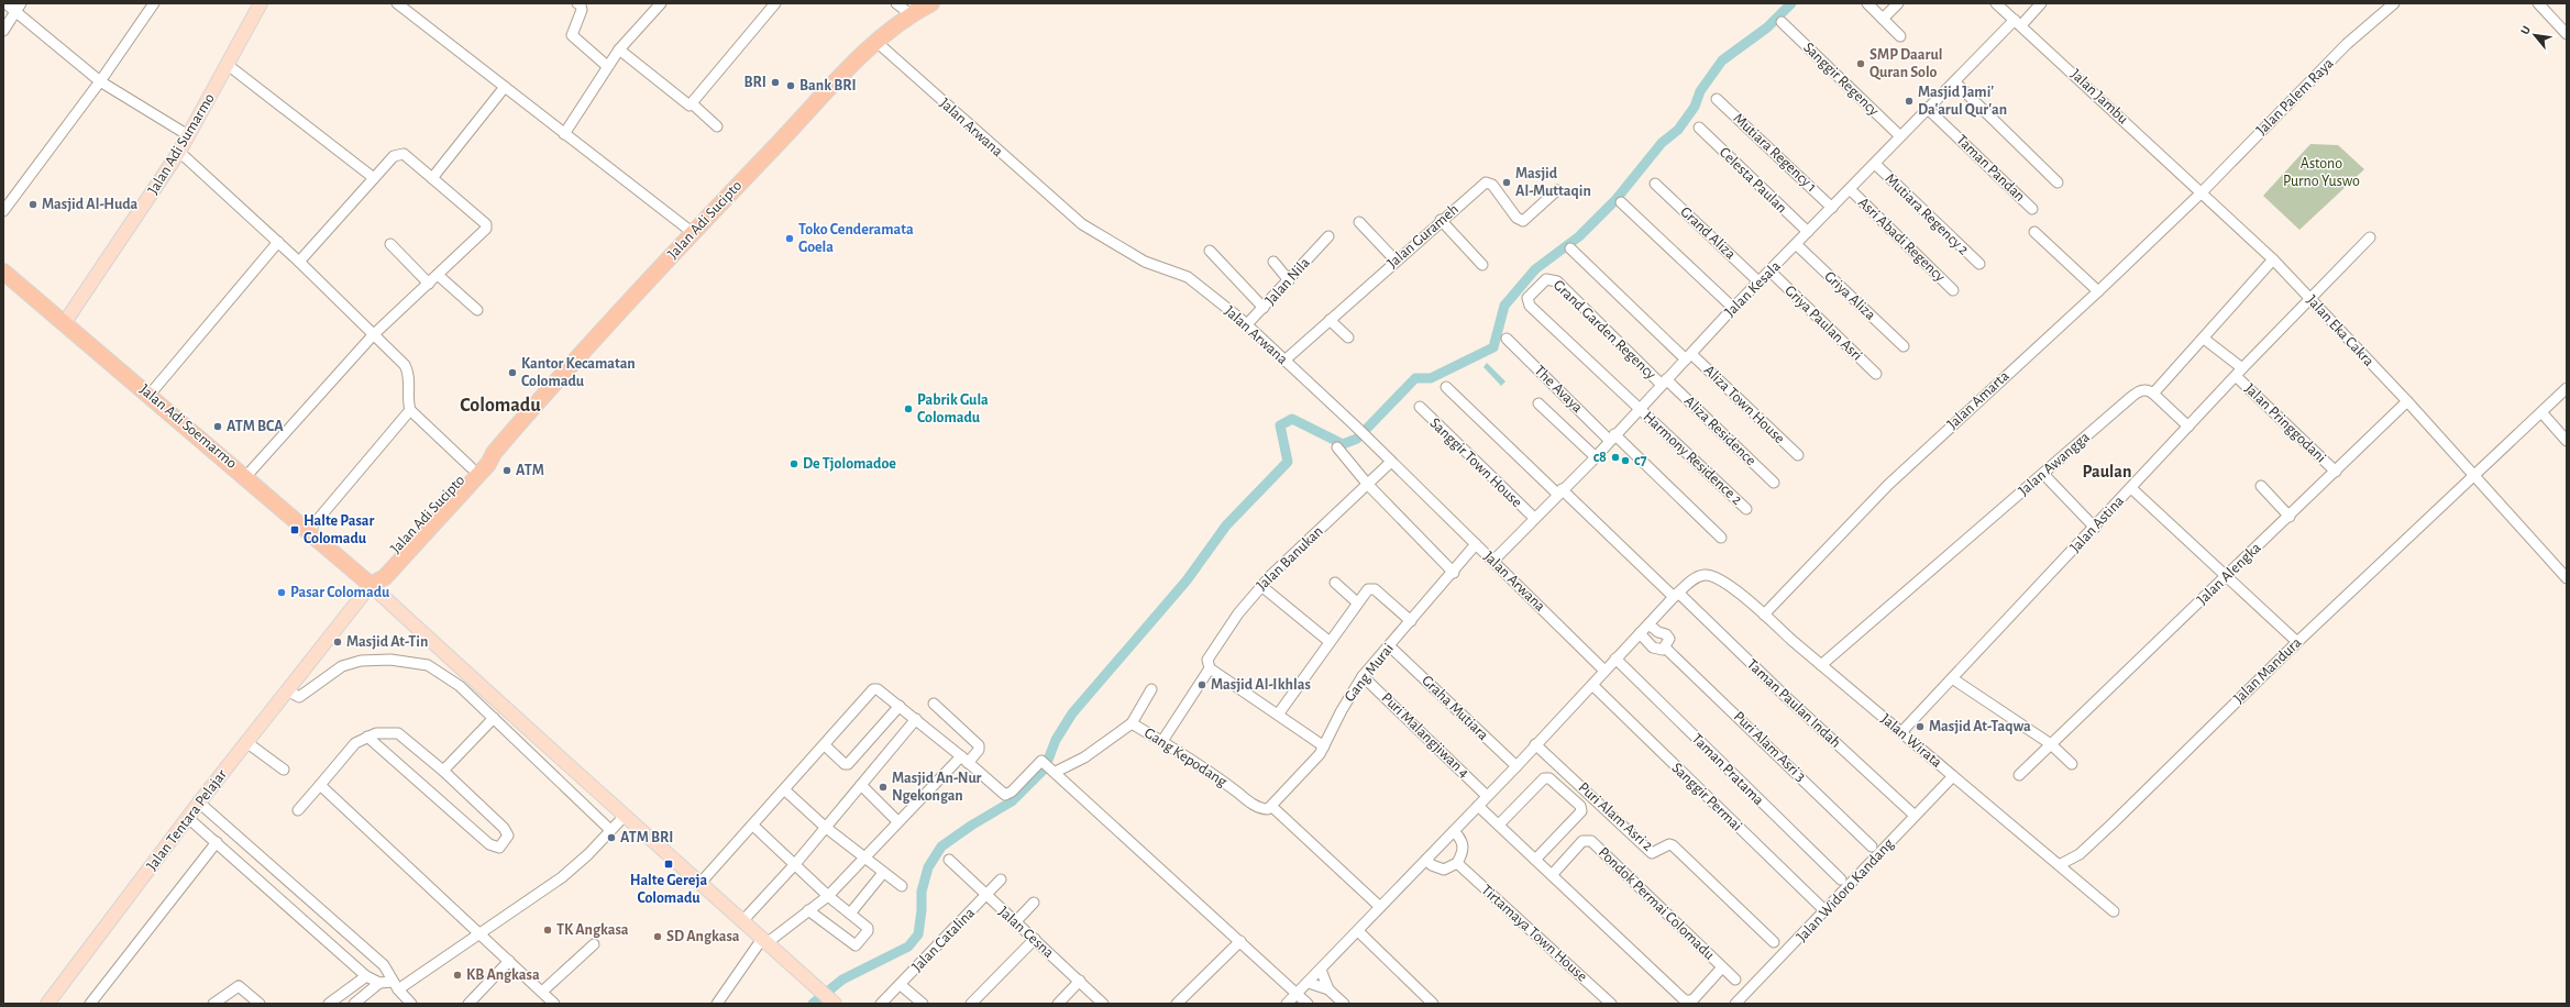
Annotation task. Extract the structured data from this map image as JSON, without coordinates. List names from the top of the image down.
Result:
{
  "streets": {
    "highway": ["Jalan Adi Sucipto", "Jalan Adi Soemarmo"],
    "main road": ["Jalan Adi Sumarmo", "Jalan Tentara Pelajar"],
    "street": [
      "Sanggir Regency",
      "Jalan Jambu",
      "Jalan Palem Raya",
      "Jalan Arwana",
      "Mutiara Regency 1",
      "Taman Pandan",
      "Celesta Paulan",
      "Mutiara Regency 2",
      "Grand Aliza",
      "Jalan Gurameh",
      "Asri Abadi Regency",
      "Jalan Nila",
      "Jalan Kesala",
      "Griya Aliza",
      "Griya Paulan Asri",
      "Grand Garden Regency",
      "Jalan Eka Cakra",
      "The Avaya",
      "Jalan Amarta",
      "Aliza Town House",
      "Jalan Pringgodani",
      "Aliza Residence",
      "Harmony Residence 2",
      "Sanggir Town House",
      "Jalan Awangga",
      "Jalan Astina",
      "Jalan Banukan",
      "Jalan Alengka",
      "Jalan Mandura",
      "Gang Murai",
      "Taman Paulan Indah",
      "Graha Mutiara",
      "Puri Malangjiwan 4",
      "Jalan Wirata",
      "Puri Alam Asri 3",
      "Gang Kepodang",
      "Taman Pratama",
      "Sanggir Permai",
      "Puri Alam Asri 2",
      "Jalan Widoro Kandang",
      "Pondok Permai Colomadu",
      "Jalan Cesna",
      "Tirtamaya Town House",
      "Jalan Catalina"
    ]
  },
  "crossings": [
    ["Sanggir Regency", "Jalan Kesala"],
    ["Jalan Jambu", "Jalan Palem Raya"],
    ["Jalan Jambu", "Jalan Kesala"],
    ["Jalan Jambu", "Jalan Eka Cakra"],
    ["Jalan Jambu", "Jalan Amarta"],
    ["Jalan Palem Raya", "Jalan Eka Cakra"],
    ["Jalan Palem Raya", "Jalan Amarta"],
    ["Jalan Arwana", "Jalan Adi Sucipto"],
    ["Jalan Arwana", "Jalan Gurameh"],
    ["Jalan Arwana", "Jalan Nila"],
    ["Jalan Arwana", "Jalan Kesala"],
    ["Jalan Arwana", "Jalan Banukan"],
    ["Jalan Arwana", "Gang Murai"],
    ["Jalan Arwana", "Jalan Wirata"],
    ["Jalan Adi Sumarmo", "Jalan Adi Soemarmo"],
    ["Mutiara Regency 1", "Jalan Kesala"],
    ["Taman Pandan", "Jalan Kesala"],
    ["Celesta Paulan", "Jalan Kesala"],
    ["Mutiara Regency 2", "Jalan Kesala"],
    ["Jalan Adi Sucipto", "Jalan Adi Soemarmo"],
    ["Jalan Adi Sucipto", "Jalan Tentara Pelajar"],
    ["Grand Aliza", "Jalan Kesala"],
    ["Asri Abadi Regency", "Jalan Kesala"],
    ["Jalan Kesala", "Griya Aliza"],
    ["Jalan Kesala", "Griya Paulan Asri"],
    ["Jalan Kesala", "Grand Garden Regency"],
    ["Jalan Kesala", "The Avaya"],
    ["Jalan Kesala", "Aliza Town House"],
    ["Jalan Kesala", "Aliza Residence"],
    ["Jalan Kesala", "Harmony Residence 2"],
    ["Jalan Kesala", "Sanggir Town House"],
    ["Jalan Kesala", "Taman Paulan Indah"],
    ["Grand Garden Regency", "Aliza Residence"],
    ["Grand Garden Regency", "Harmony Residence 2"],
    ["Jalan Eka Cakra", "Jalan Amarta"],
    ["Jalan Eka Cakra", "Jalan Astina"],
    ["Jalan Eka Cakra", "Jalan Alengka"],
    ["Jalan Eka Cakra", "Jalan Mandura"],
    ["Jalan Amarta", "Jalan Wirata"],
    ["Jalan Pringgodani", "Jalan Astina"],
    ["Jalan Pringgodani", "Jalan Alengka"],
    ["Jalan Awangga", "Jalan Wirata"],
    ["Jalan Astina", "Jalan Wirata"],
    ["Jalan Mandura", "Jalan Wirata"],
    ["Gang Murai", "Puri Malangjiwan 4"],
    ["Gang Murai", "Gang Kepodang"],
    ["Taman Paulan Indah", "Jalan Wirata"],
    ["Graha Mutiara", "Jalan Wirata"],
    ["Puri Malangjiwan 4", "Jalan Wirata"],
    ["Jalan Wirata", "Puri Alam Asri 3"],
    ["Jalan Wirata", "Taman Pratama"],
    ["Jalan Wirata", "Sanggir Permai"],
    ["Jalan Wirata", "Puri Alam Asri 2"],
    ["Jalan Wirata", "Jalan Widoro Kandang"],
    ["Jalan Wirata", "Pondok Permai Colomadu"],
    ["Jalan Cesna", "Jalan Catalina"]
  ],
  "districts": ["Colomadu", "Paulan"],
  "parks": ["Astono Purno Yuswo"],
  "places": {
    "other": [
      "SMP Daarul Quran Solo",
      "BRI",
      "Bank BRI",
      "Masjid Jami' Da'arul Qur'an",
      "Masjid Al-Muttaqin",
      "Masjid Al-Huda",
      "Toko Cenderamata Goela",
      "Kantor Kecamatan Colomadu",
      "Pabrik Gula Colomadu",
      "ATM BCA",
      "c8",
      "c7",
      "De Tjolomadoe",
      "ATM",
      "Pasar Colomadu",
      "Masjid At-Tin",
      "Masjid Al-Ikhlas",
      "Masjid At-Taqwa",
      "Masjid An-Nur Ngekongan",
      "ATM BRI",
      "TK Angkasa",
      "SD Angkasa",
      "KB Angkasa"
    ],
    "transit": ["Halte Pasar Colomadu", "Halte Gereja Colomadu"]
  },
  "north": "top left"
}
